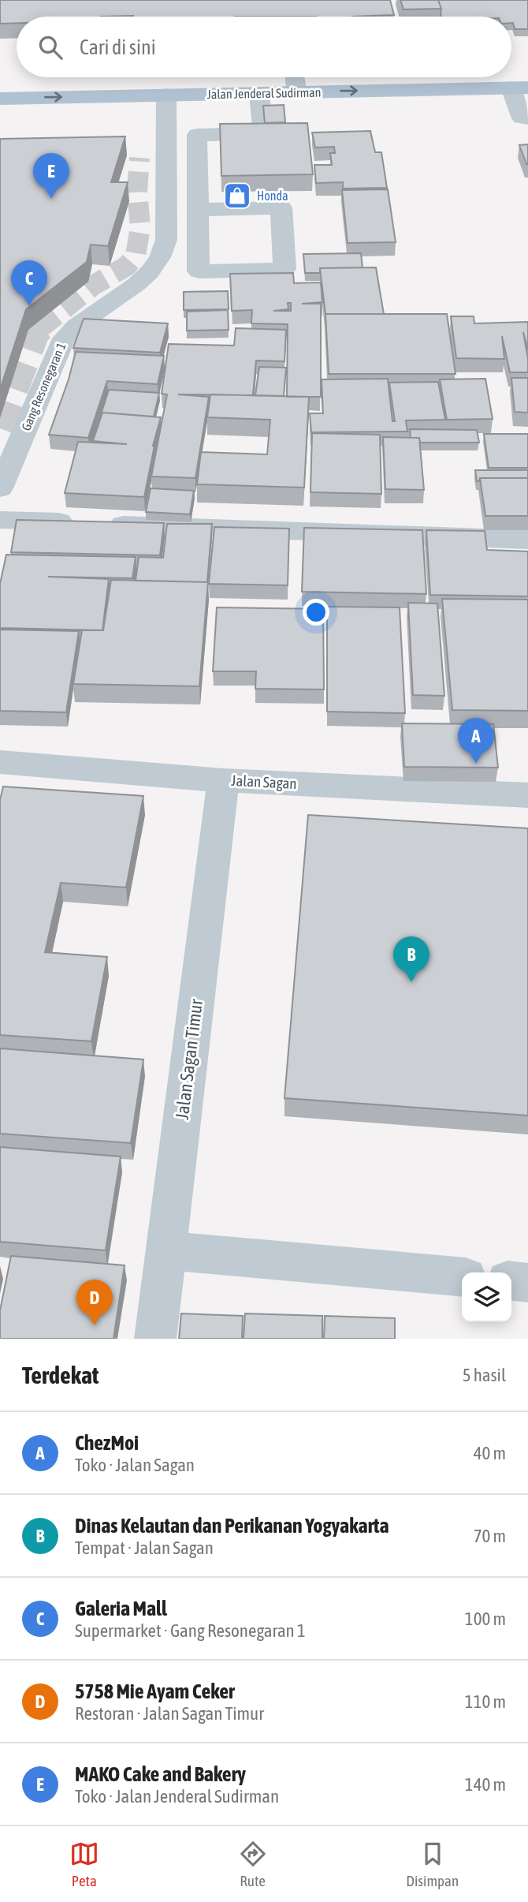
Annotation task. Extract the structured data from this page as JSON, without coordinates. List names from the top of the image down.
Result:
{
  "streets": {
    "main road": ["Jalan Jenderal Sudirman"],
    "street": ["Gang Resonegaran 1", "Jalan Sagan", "Jalan Sagan Timur"]
  },
  "crossings": [
    ["Jalan Jenderal Sudirman", "Gang Resonegaran 1"],
    ["Jalan Sagan", "Jalan Sagan Timur"]
  ],
  "one_way": ["Jalan Jenderal Sudirman"],
  "places": {
    "shop": ["Honda"]
  },
  "page": {
    "search": "Cari di sini",
    "pins": [
      "E",
      "C",
      "A",
      "B",
      "D"
    ],
    "heading": ["Terdekat", "5 hasil"],
    "list": [
      {
        "mark": "A",
        "name": "ChezMoi",
        "note": "Toko · Jalan Sagan",
        "value": "40 m"
      },
      {
        "mark": "B",
        "name": "Dinas Kelautan dan Perikanan Yogyakarta",
        "note": "Tempat · Jalan Sagan",
        "value": "70 m"
      },
      {
        "mark": "C",
        "name": "Galeria Mall",
        "note": "Supermarket · Gang Resonegaran 1",
        "value": "100 m"
      },
      {
        "mark": "D",
        "name": "5758 Mie Ayam Ceker",
        "note": "Restoran · Jalan Sagan Timur",
        "value": "110 m"
      },
      {
        "mark": "E",
        "name": "MAKO Cake and Bakery",
        "note": "Toko · Jalan Jenderal Sudirman",
        "value": "140 m"
      }
    ],
    "nav": ["Peta", "Rute", "Disimpan"]
  }
}
